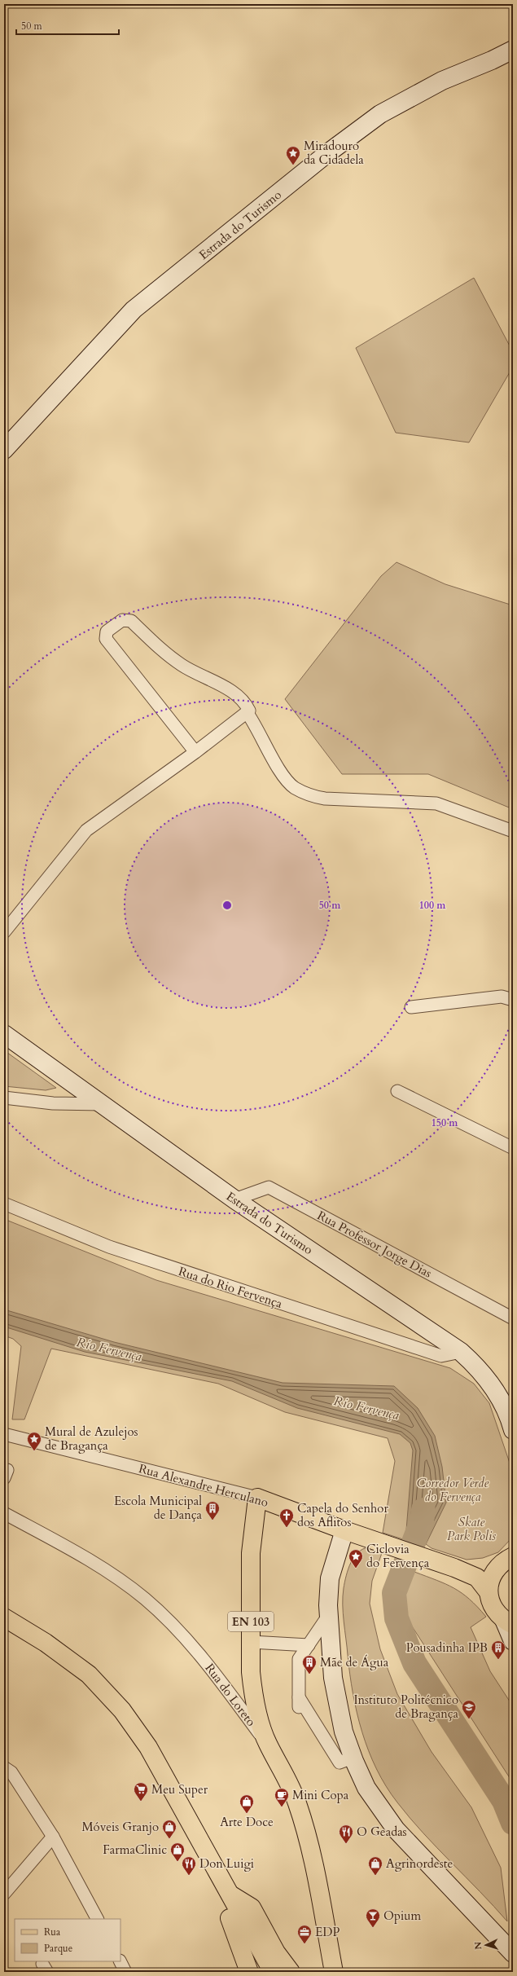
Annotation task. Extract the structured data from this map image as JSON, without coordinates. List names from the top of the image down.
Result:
{
  "streets": {
    "main road": ["Rua Alexandre Herculano", "EN 103", "Rua do Loreto"],
    "street": ["Estrada do Turismo", "Rua Professor Jorge Dias", "Rua do Rio Fervença"]
  },
  "crossings": [
    ["Estrada do Turismo", "Rua Professor Jorge Dias"],
    ["Estrada do Turismo", "Rua do Rio Fervença"],
    ["Rua Alexandre Herculano", "EN 103"],
    ["EN 103", "Rua do Loreto"]
  ],
  "water": ["Rio Fervença"],
  "parks": ["Corredor Verde do Fervença", "Skate Park Polis"],
  "places": {
    "place": ["Miradouro da Cidadela", "Mural de Azulejos de Bragança", "Ciclovia do Fervença"],
    "building": ["Escola Municipal de Dança", "Pousadinha IPB", "Mãe de Água"],
    "church": ["Capela do Senhor dos Aflitos"],
    "school or university": ["Instituto Politécnico de Bragança"],
    "supermarket": ["Meu Super"],
    "cafe": ["Mini Copa"],
    "shop": [
      "Arte Doce",
      "Móveis Granjo",
      "FarmaClinic",
      "Agrinordeste"
    ],
    "restaurant": ["O Geadas", "Don Luigi"],
    "bar": ["Opium"],
    "office": ["EDP"]
  },
  "legend": ["Rua", "Parque"],
  "scale_bar": "50 m",
  "north": "left",
  "rings": ["50 m", "100 m", "150 m"]
}
